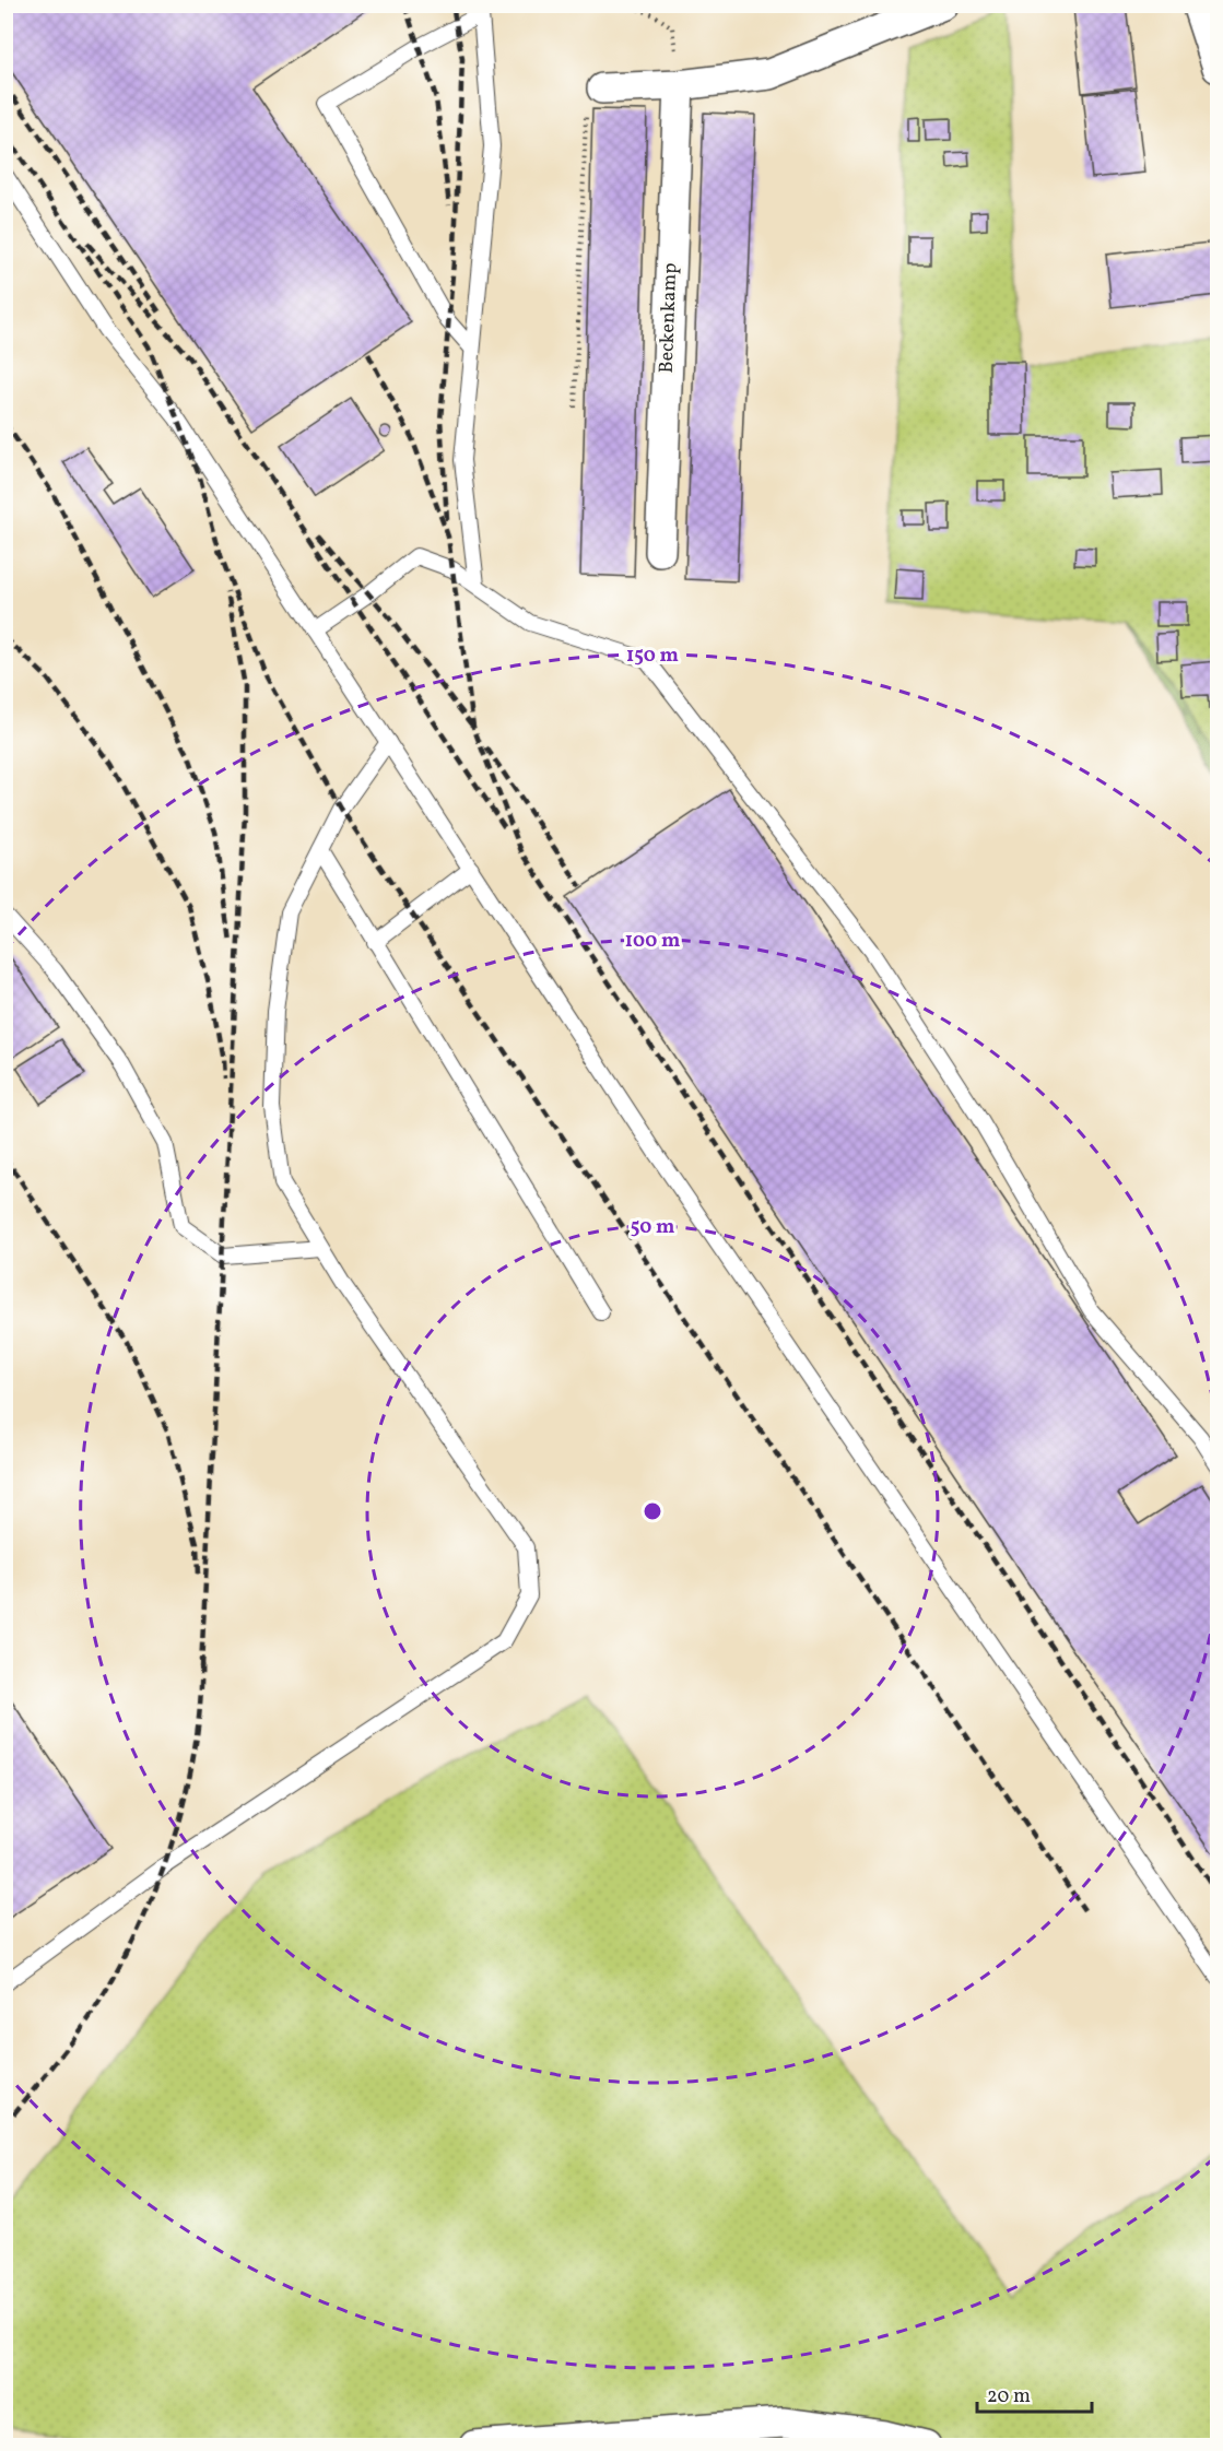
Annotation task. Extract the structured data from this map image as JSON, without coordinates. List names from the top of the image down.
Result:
{
  "streets": {
    "street": ["Beckenkamp"]
  },
  "scale_bar": "20 m",
  "rings": ["150 m", "100 m", "50 m"]
}
